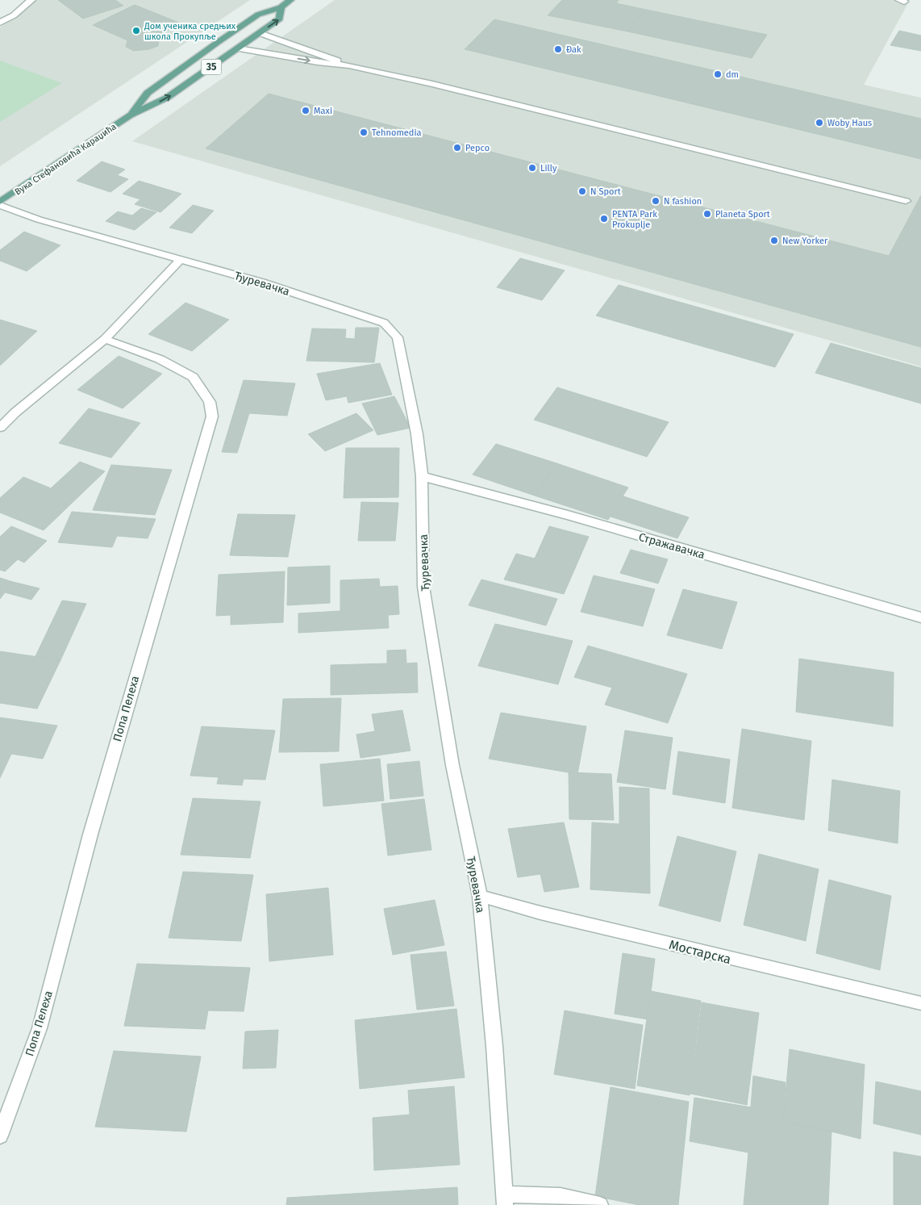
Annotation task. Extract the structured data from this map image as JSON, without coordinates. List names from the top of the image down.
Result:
{
  "streets": {
    "main road": ["35", "Вука Стефановића Караџића"],
    "street": [
      "Ђуревачка",
      "Стражавачка",
      "Попа Пелеха",
      "Мостарска"
    ]
  },
  "crossings": [
    ["Ђуревачка", "Стражавачка"],
    ["Ђуревачка", "Мостарска"]
  ],
  "places": [
    "Дом ученика средњих школа Прокупље",
    "Đak",
    "dm",
    "Maxi",
    "Woby Haus",
    "Tehnomedia",
    "Pepco",
    "Lilly",
    "N Sport",
    "N fashion",
    "Planeta Sport",
    "PENTA Park Prokuplje",
    "New Yorker"
  ]
}
